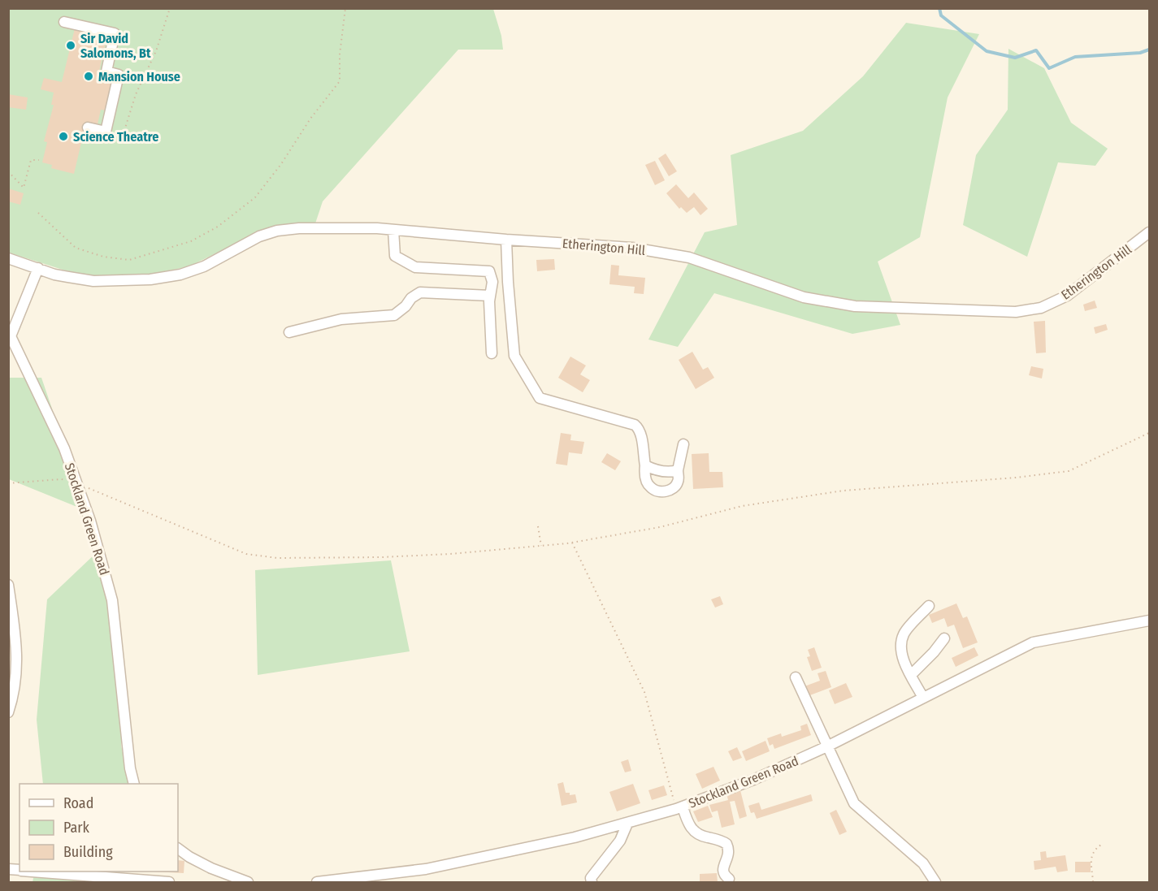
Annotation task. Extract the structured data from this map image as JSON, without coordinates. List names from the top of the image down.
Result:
{
  "streets": {
    "street": ["Etherington Hill", "Stockland Green Road"]
  },
  "crossings": [
    ["Etherington Hill", "Stockland Green Road"]
  ],
  "places": ["Sir David Salomons, Bt", "Mansion House", "Science Theatre"],
  "legend": ["Road", "Park", "Building"]
}
